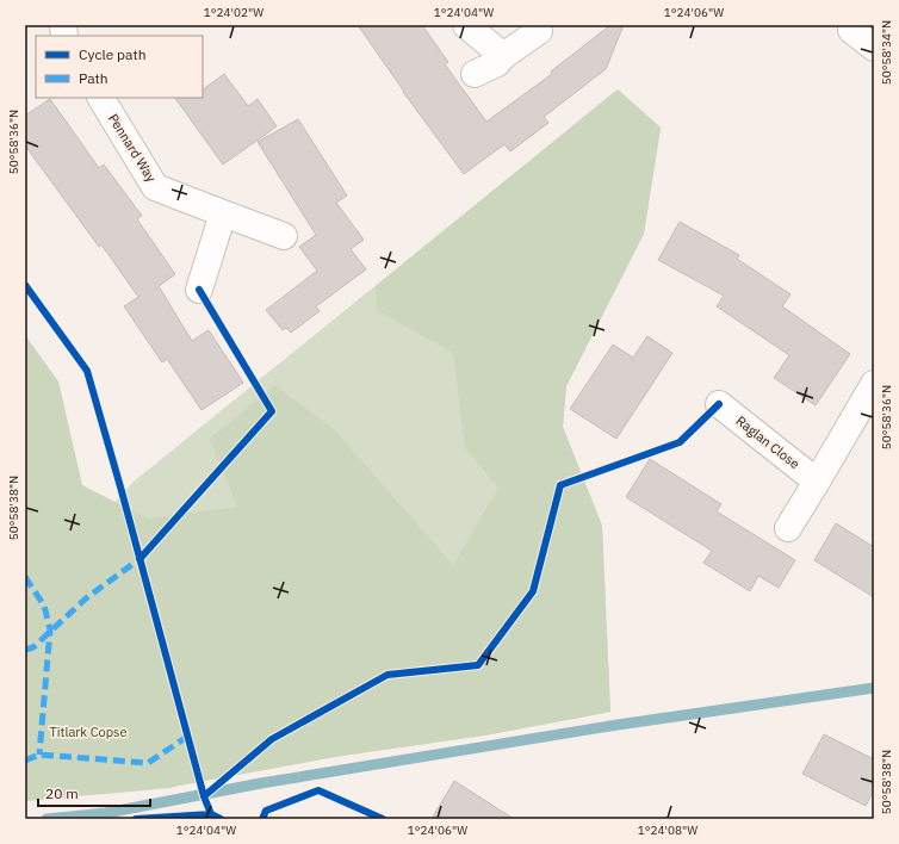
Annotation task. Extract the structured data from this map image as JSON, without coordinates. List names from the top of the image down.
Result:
{
  "streets": {
    "street": ["Pennard Way", "Raglan Close"]
  },
  "parks": ["Titlark Copse"],
  "legend": ["Cycle path", "Path"],
  "scale_bar": "20 m",
  "coordinates": [
    "1°24'02\"W",
    "1°24'04\"W",
    "1°24'06\"W",
    "50°58'34\"N",
    "50°58'36\"N",
    "50°58'38\"N",
    "1°24'08\"W"
  ]
}
